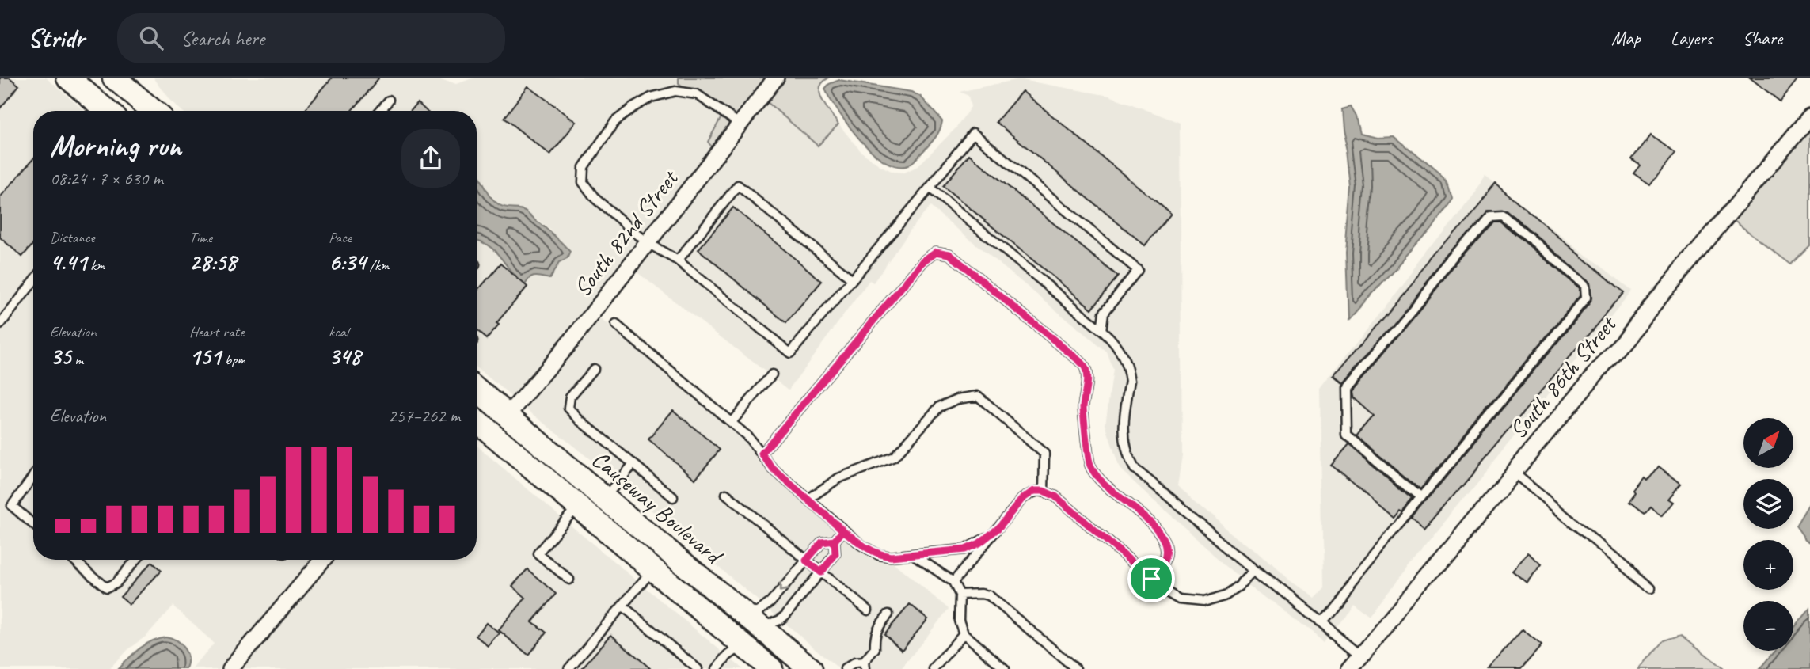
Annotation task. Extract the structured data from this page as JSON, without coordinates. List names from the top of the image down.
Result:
{
  "streets": {
    "main road": ["Causeway Boulevard"],
    "street": ["South 82nd Street", "South 86th Street"]
  },
  "crossings": [
    ["South 82nd Street", "Causeway Boulevard"]
  ],
  "north": "top right",
  "page": {
    "header": "Stridr",
    "search": "Search here",
    "nav": ["Map", "Layers", "Share"],
    "heading": ["Morning run", "08:24 · 7 × 630 m"],
    "stats": [
      ["Distance", "4.41 km"],
      ["Time", "28:58"],
      ["Pace", "6:34 /km"],
      ["Elevation", "35 m"],
      ["Heart rate", "151 bpm"],
      ["kcal", "348"]
    ],
    "chart": ["Elevation", "257–262 m"],
    "map_buttons": ["+", "−"]
  }
}
